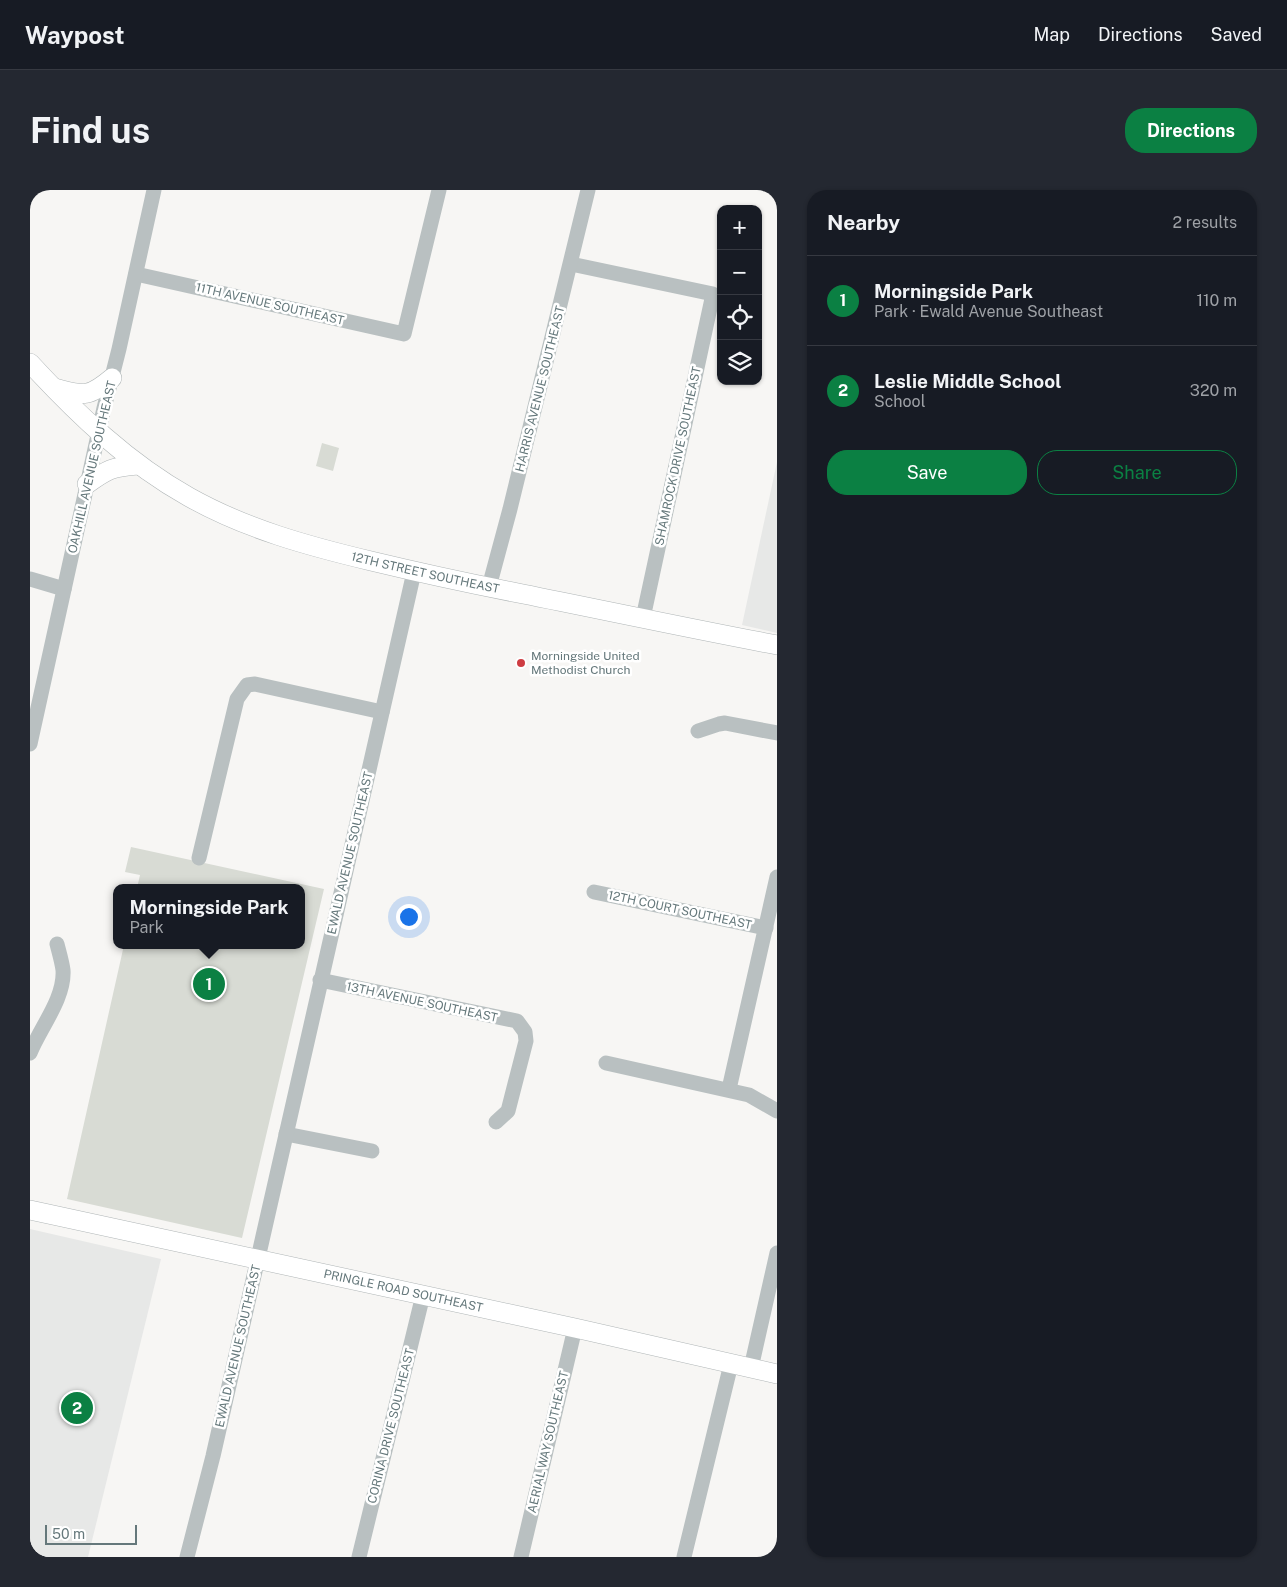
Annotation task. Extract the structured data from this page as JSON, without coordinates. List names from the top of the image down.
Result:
{
  "streets": {
    "main road": ["12TH STREET SOUTHEAST", "PRINGLE ROAD SOUTHEAST"],
    "street": [
      "11TH AVENUE SOUTHEAST",
      "HARRIS AVENUE SOUTHEAST",
      "SHAMROCK DRIVE SOUTHEAST",
      "OAKHILL AVENUE SOUTHEAST",
      "EWALD AVENUE SOUTHEAST",
      "12TH COURT SOUTHEAST",
      "13TH AVENUE SOUTHEAST",
      "CORINA DRIVE SOUTHEAST",
      "AERIAL WAY SOUTHEAST"
    ]
  },
  "crossings": [
    ["11TH AVENUE SOUTHEAST", "OAKHILL AVENUE SOUTHEAST"],
    ["HARRIS AVENUE SOUTHEAST", "SHAMROCK DRIVE SOUTHEAST"],
    ["HARRIS AVENUE SOUTHEAST", "12TH STREET SOUTHEAST"],
    ["SHAMROCK DRIVE SOUTHEAST", "12TH STREET SOUTHEAST"],
    ["OAKHILL AVENUE SOUTHEAST", "12TH STREET SOUTHEAST"],
    ["12TH STREET SOUTHEAST", "EWALD AVENUE SOUTHEAST"],
    ["EWALD AVENUE SOUTHEAST", "13TH AVENUE SOUTHEAST"],
    ["EWALD AVENUE SOUTHEAST", "PRINGLE ROAD SOUTHEAST"],
    ["PRINGLE ROAD SOUTHEAST", "CORINA DRIVE SOUTHEAST"],
    ["PRINGLE ROAD SOUTHEAST", "AERIAL WAY SOUTHEAST"]
  ],
  "places": ["Morningside United Methodist Church"],
  "scale_bar": "50 m",
  "page": {
    "header": "Waypost",
    "nav": ["Map", "Directions", "Saved"],
    "buttons": [
      "Directions",
      ["Save", "Share"]
    ],
    "title": "Find us",
    "heading": ["Nearby", "2 results"],
    "map_buttons": ["+", "−"],
    "list": [
      {
        "mark": "1",
        "name": "Morningside Park",
        "note": "Park · Ewald Avenue Southeast",
        "value": "110 m"
      },
      {
        "mark": "2",
        "name": "Leslie Middle School",
        "note": "School",
        "value": "320 m"
      }
    ],
    "popup": ["Morningside Park", "Park"],
    "pins": ["1", "2"],
    "scale": "50 m"
  }
}
